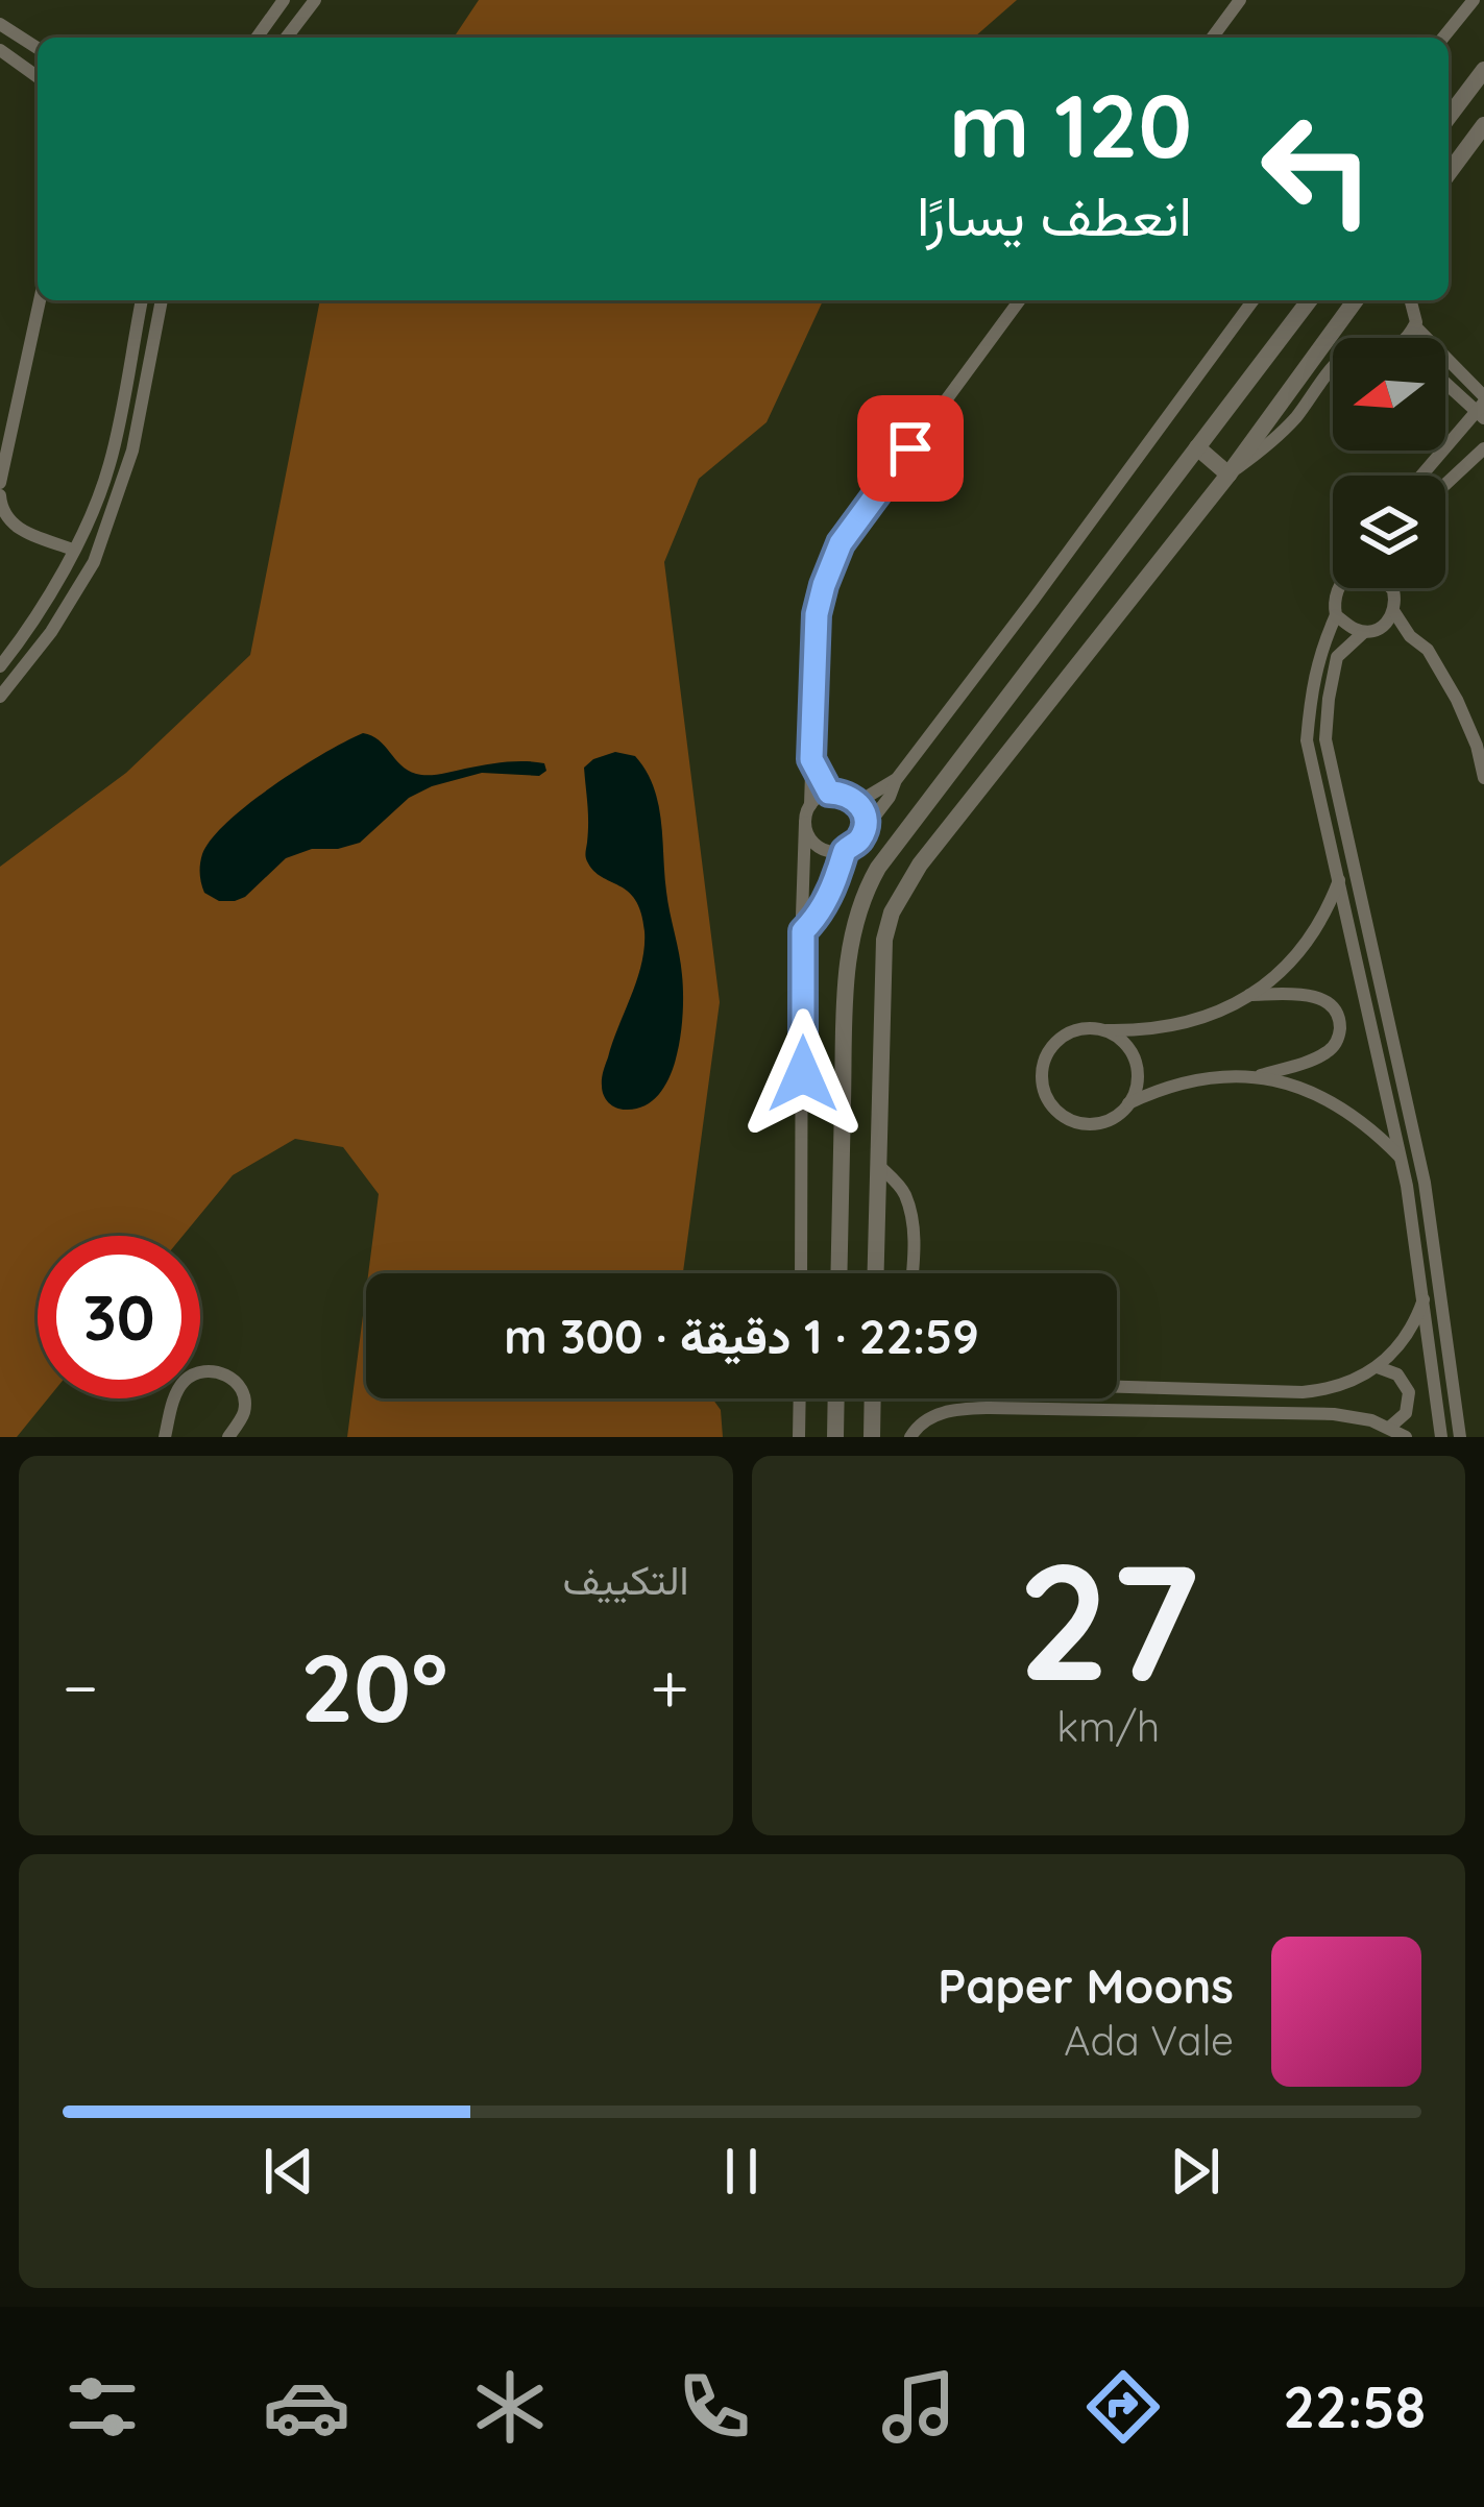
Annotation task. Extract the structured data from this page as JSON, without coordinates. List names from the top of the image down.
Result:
{
  "north": "left",
  "page": {
    "turn": ["120 m", "انعطف يسارًا"],
    "limit": "30",
    "trip": "22:59 · 1 دقيقة · 300 m",
    "tile": [
      ["27", "km/h"],
      "التكييف"
    ],
    "heat": ["−", "20°", "+"],
    "song": ["Paper Moons", "Ada Vale"],
    "tabs": "22:58"
  }
}
